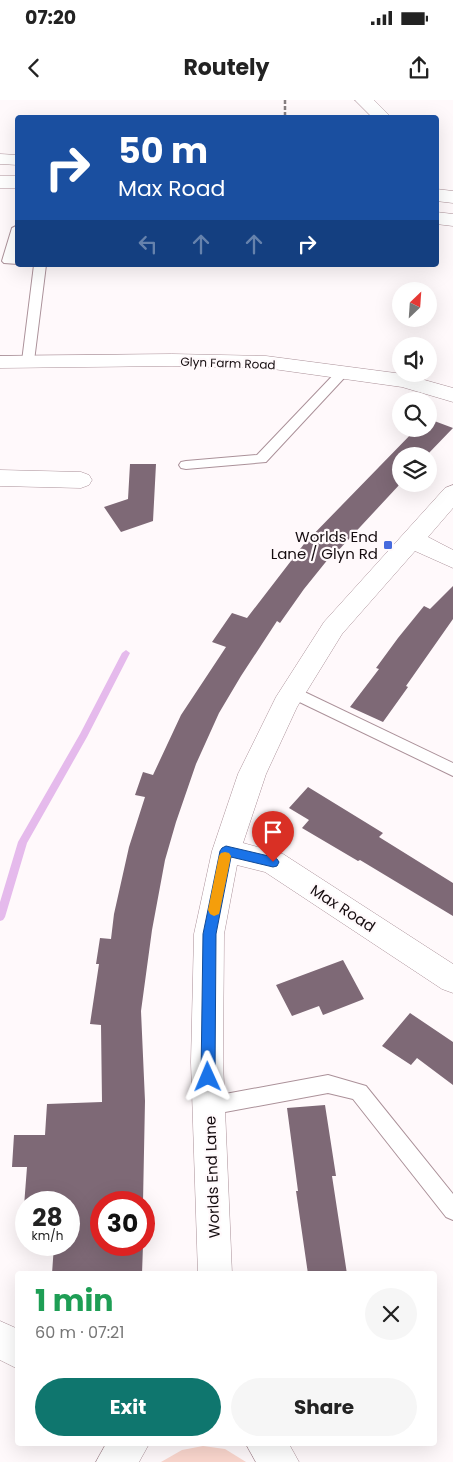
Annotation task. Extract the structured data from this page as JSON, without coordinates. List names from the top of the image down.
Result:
{
  "streets": {
    "street": ["Glyn Farm Road", "Max Road", "Worlds End Lane"]
  },
  "crossings": [
    ["Max Road", "Worlds End Lane"]
  ],
  "places": {
    "transit": ["Worlds End Lane / Glyn Rd"]
  },
  "north": "top right",
  "page": {
    "status": "07:20",
    "header": "Routely",
    "turn": ["50 m", "Max Road"],
    "speed": "28 km/h",
    "limit": "30",
    "heading": ["1 min", "60 m · 07:21"],
    "buttons": ["Exit", "Share"]
  }
}
